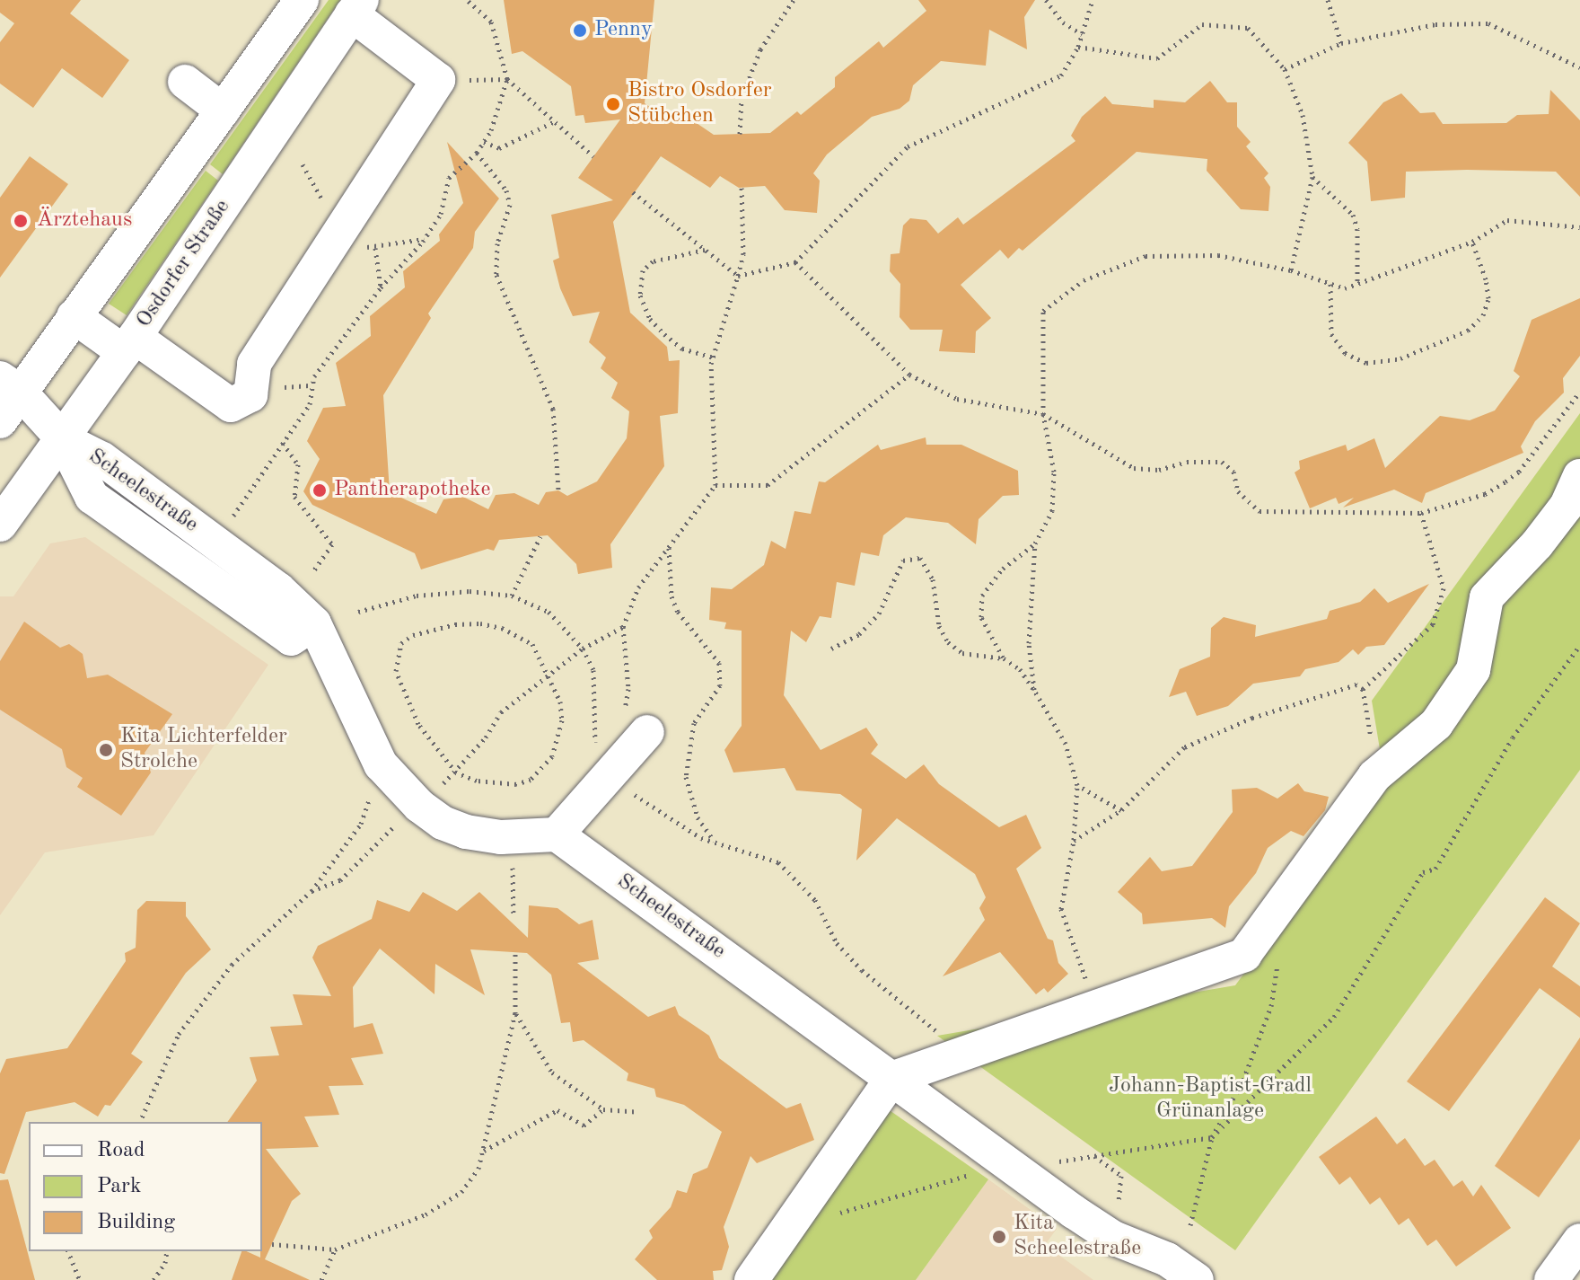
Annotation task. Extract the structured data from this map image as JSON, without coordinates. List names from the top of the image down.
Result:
{
  "streets": {
    "street": ["Osdorfer Straße", "Scheelestraße"]
  },
  "crossings": [
    ["Osdorfer Straße", "Scheelestraße"]
  ],
  "parks": ["Johann-Baptist-Gradl Grünanlage"],
  "places": [
    "Penny",
    "Bistro Osdorfer Stübchen",
    "Ärztehaus",
    "Pantherapotheke",
    "Kita Lichterfelder Strolche",
    "Kita Scheelestraße"
  ],
  "legend": ["Road", "Park", "Building"]
}
